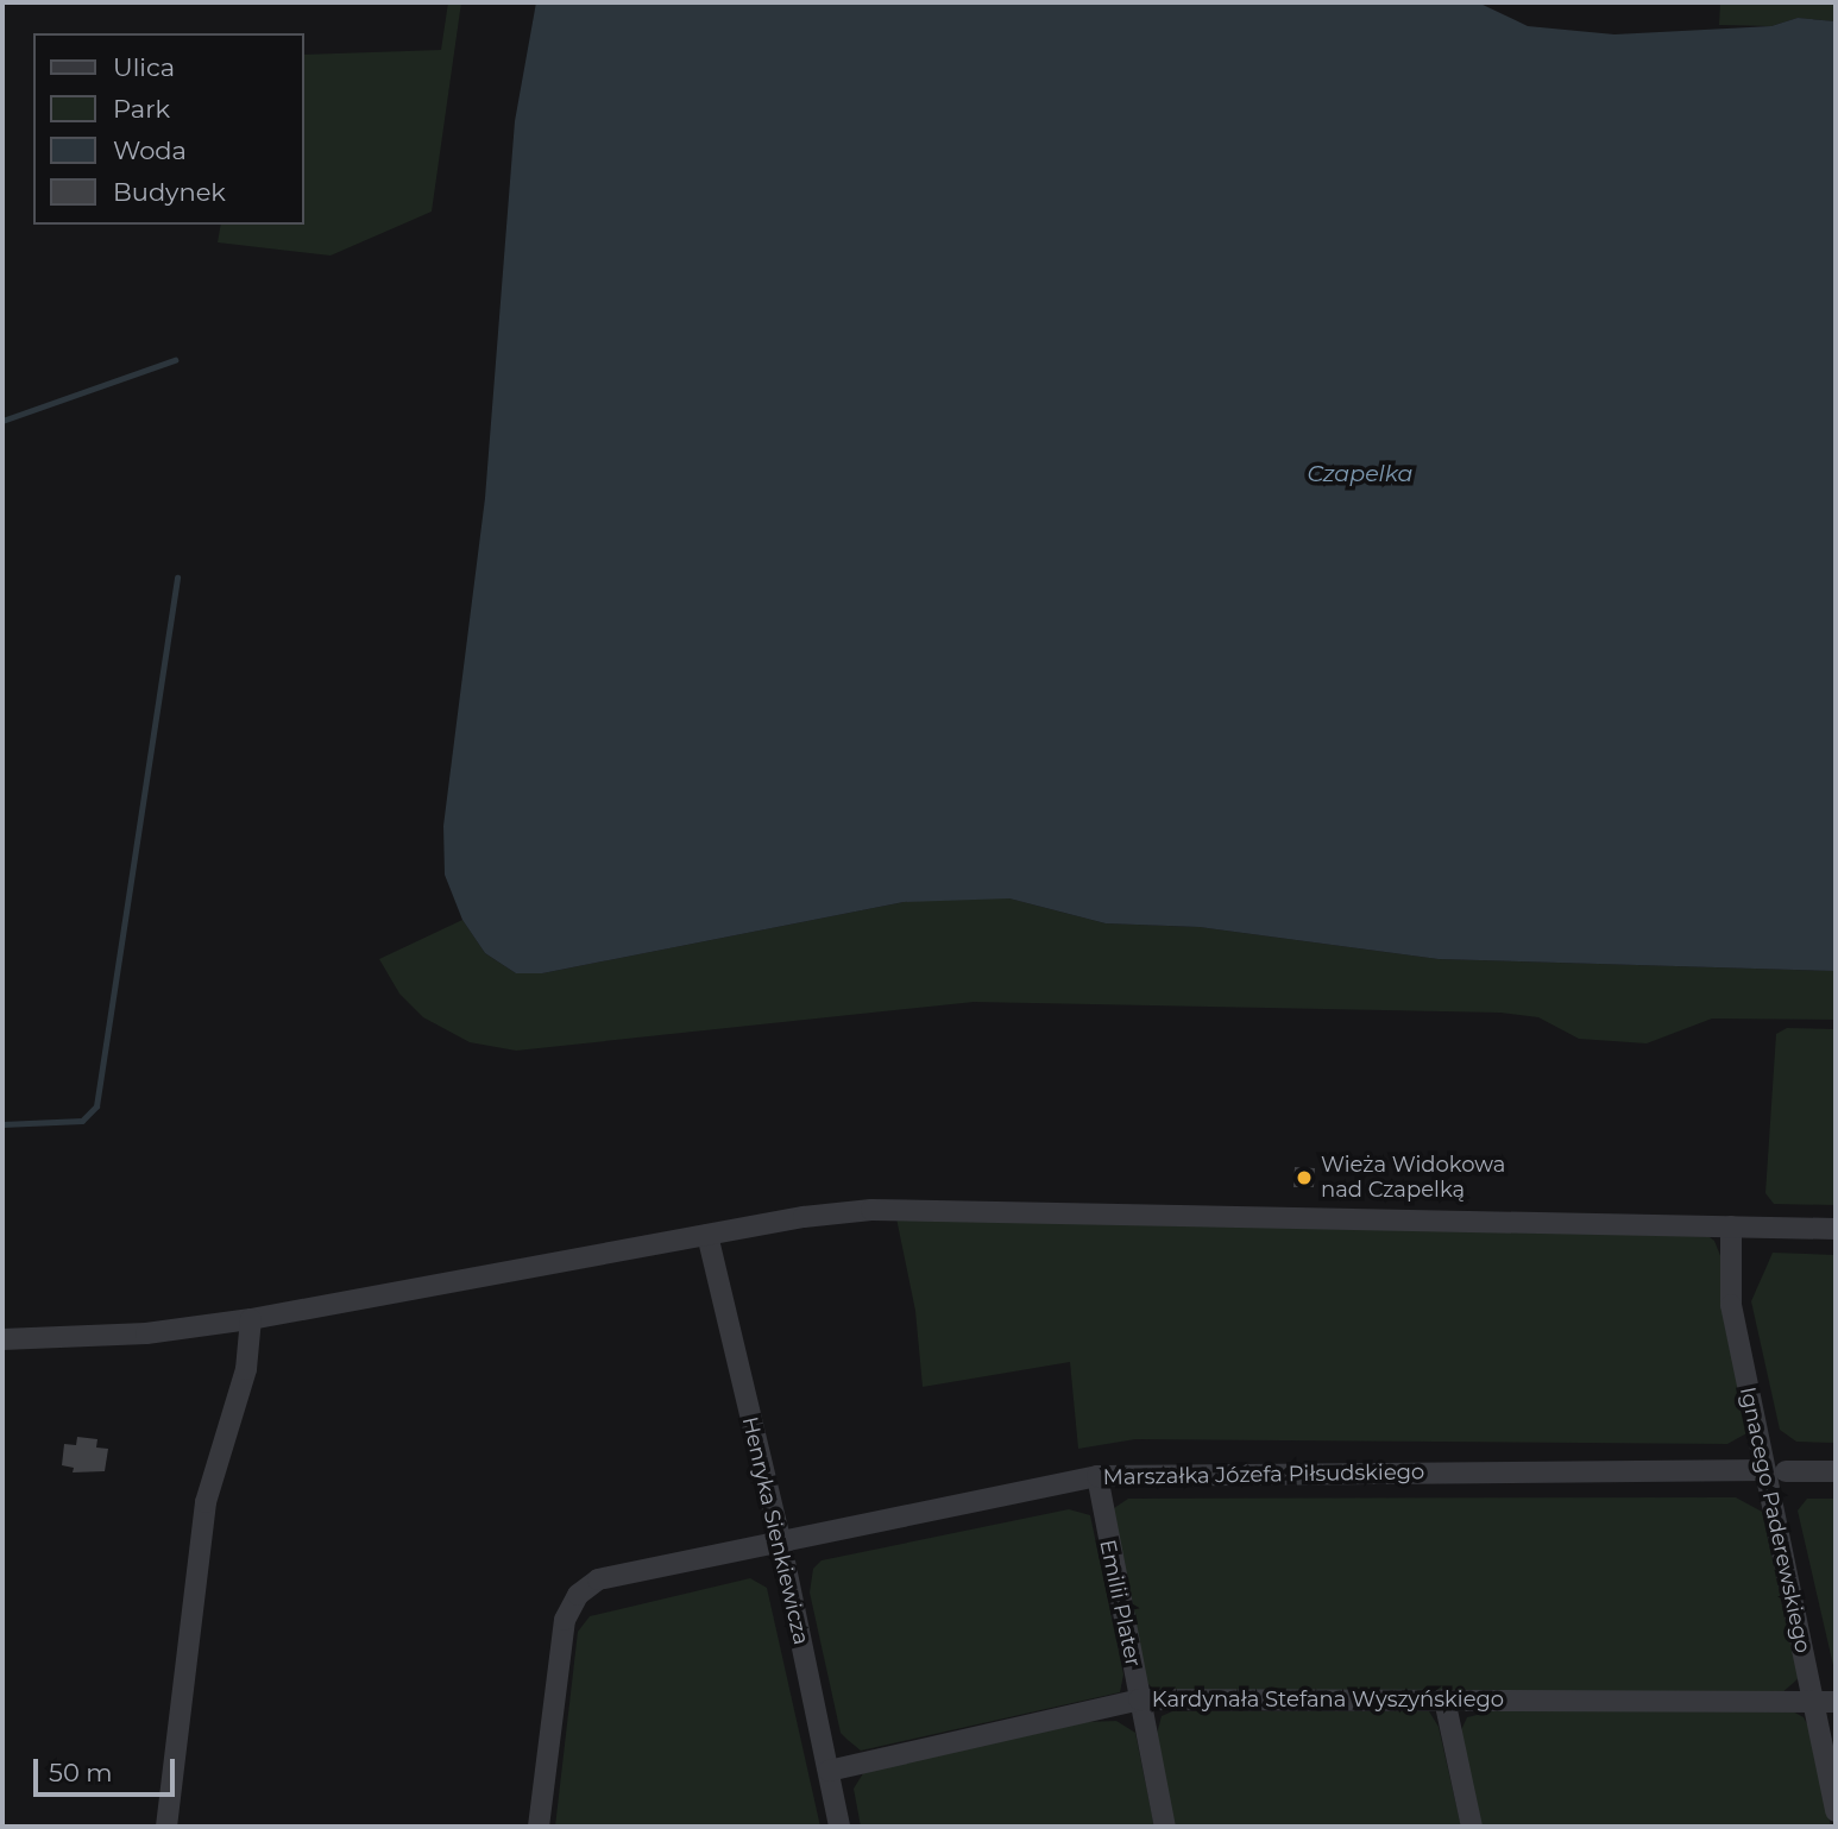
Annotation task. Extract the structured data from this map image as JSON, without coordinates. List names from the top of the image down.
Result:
{
  "streets": {
    "street": [
      "Marszałka Józefa Piłsudskiego",
      "Ignacego Paderewskiego",
      "Henryka Sienkiewicza",
      "Emilii Plater",
      "Kardynała Stefana Wyszyńskiego"
    ]
  },
  "crossings": [
    ["Marszałka Józefa Piłsudskiego", "Ignacego Paderewskiego"],
    ["Marszałka Józefa Piłsudskiego", "Henryka Sienkiewicza"],
    ["Marszałka Józefa Piłsudskiego", "Emilii Plater"],
    ["Ignacego Paderewskiego", "Kardynała Stefana Wyszyńskiego"],
    ["Henryka Sienkiewicza", "Kardynała Stefana Wyszyńskiego"],
    ["Emilii Plater", "Kardynała Stefana Wyszyńskiego"]
  ],
  "water": ["Czapelka"],
  "places": ["Wieża Widokowa nad Czapelką"],
  "legend": [
    "Ulica",
    "Park",
    "Woda",
    "Budynek"
  ],
  "scale_bar": "50 m"
}
